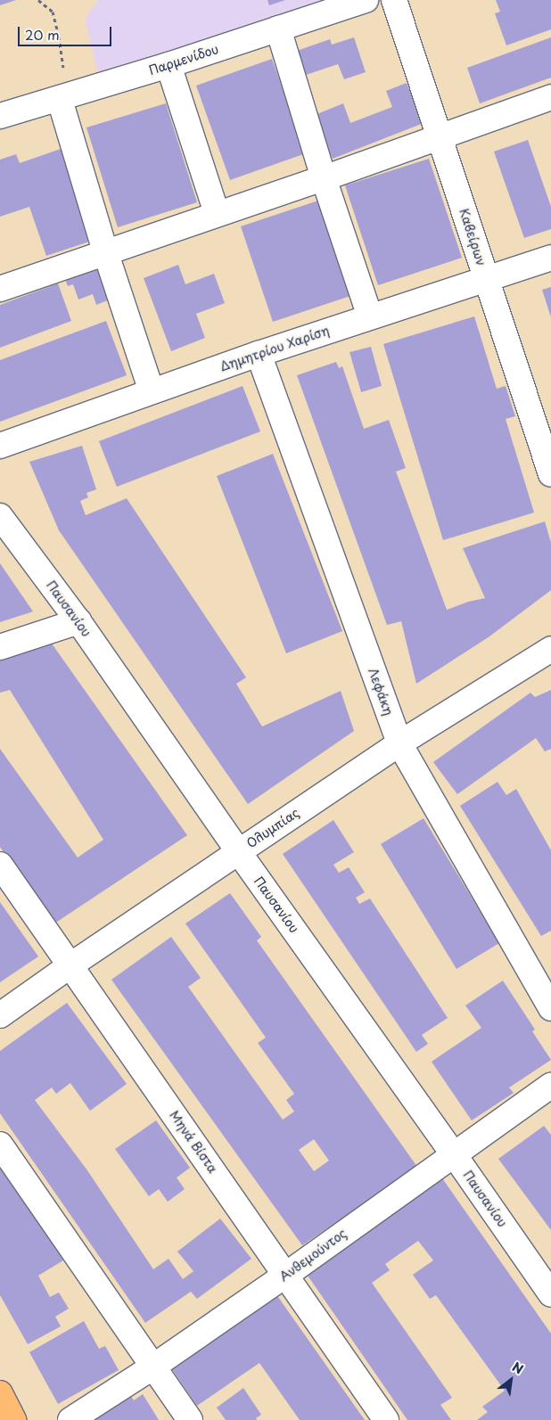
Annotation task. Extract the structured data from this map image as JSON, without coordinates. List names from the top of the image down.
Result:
{
  "streets": {
    "street": [
      "Παρμενίδου",
      "Καβείρων",
      "Δημητρίου Χαρίση",
      "Παυσανίου",
      "Λεφάκη",
      "Ολυμπίας",
      "Μηνά Βίστα",
      "Ανθεμούντος"
    ]
  },
  "crossings": [
    ["Καβείρων", "Δημητρίου Χαρίση"],
    ["Δημητρίου Χαρίση", "Λεφάκη"],
    ["Παυσανίου", "Ολυμπίας"],
    ["Παυσανίου", "Ανθεμούντος"],
    ["Λεφάκη", "Ολυμπίας"],
    ["Ολυμπίας", "Μηνά Βίστα"],
    ["Μηνά Βίστα", "Ανθεμούντος"]
  ],
  "scale_bar": "20 m",
  "north": "top right"
}
